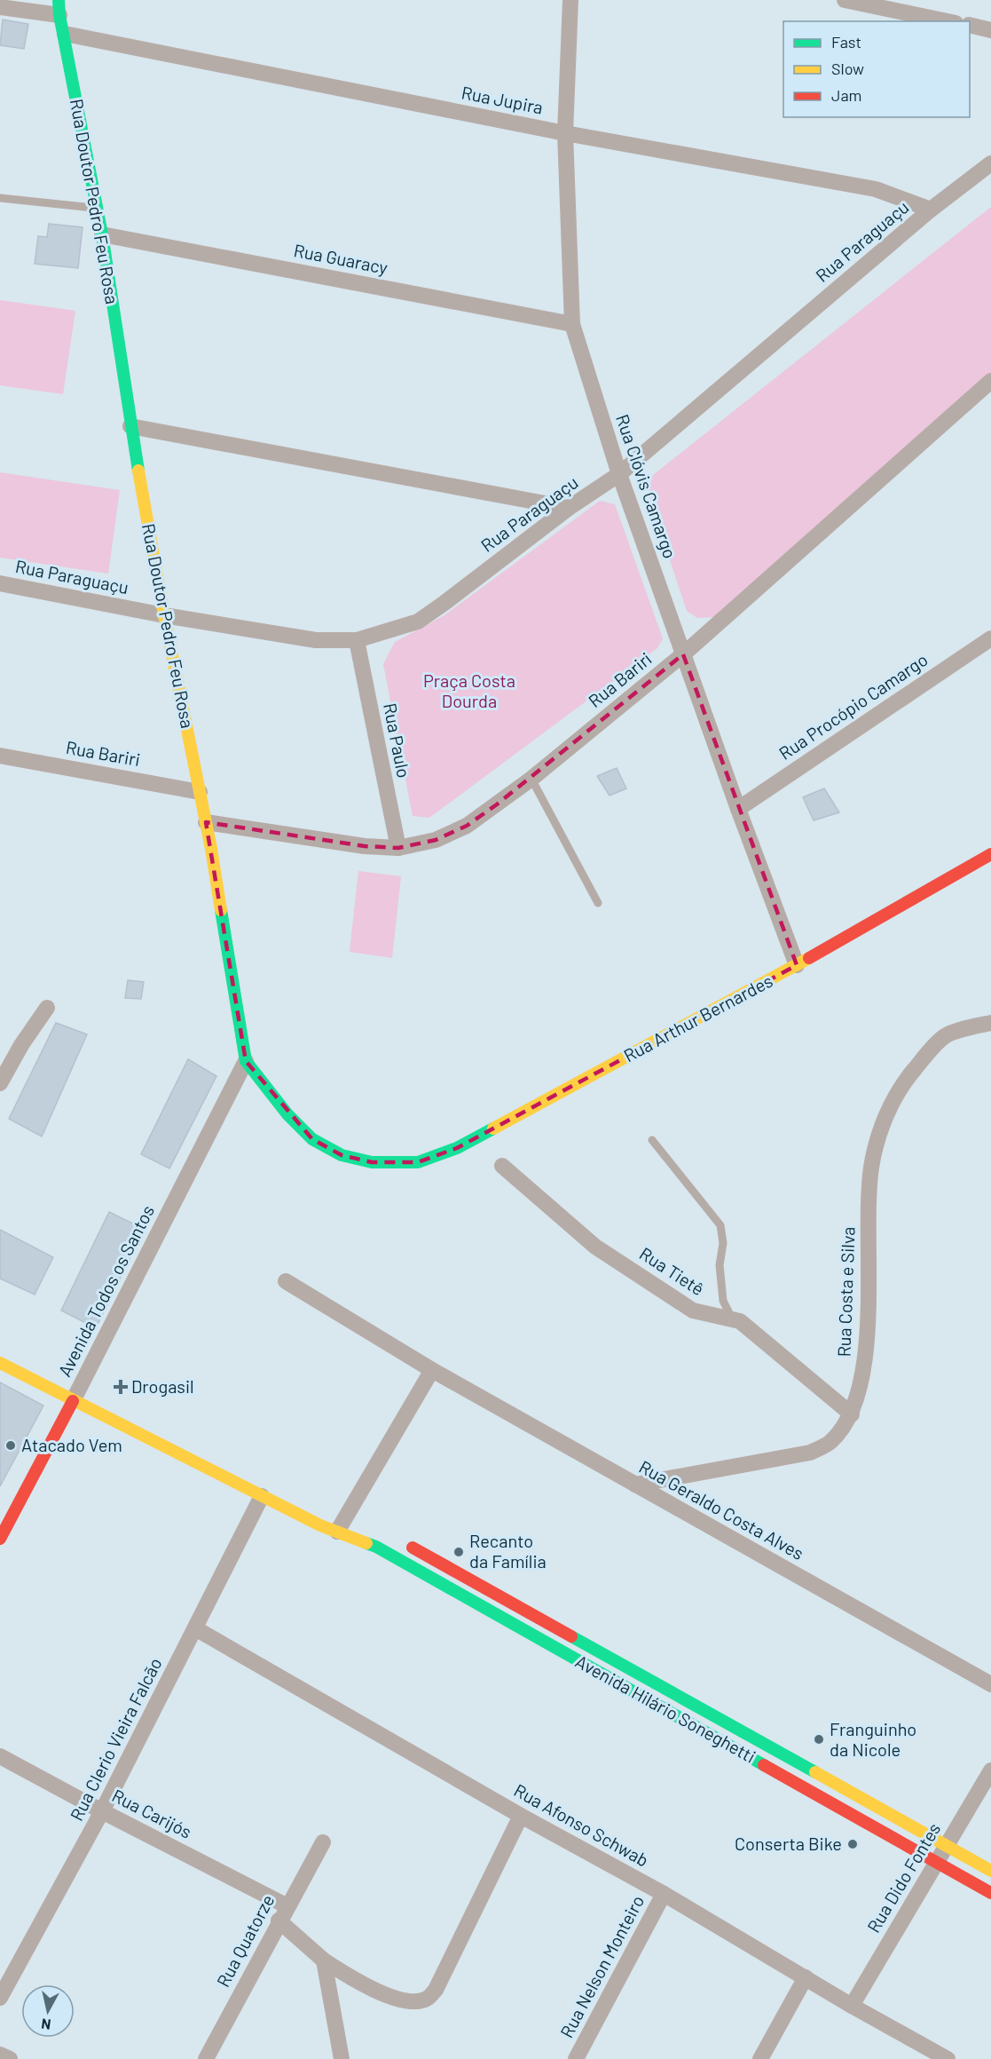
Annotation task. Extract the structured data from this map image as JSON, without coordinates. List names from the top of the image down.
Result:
{
  "streets": {
    "street": [
      "Rua Jupira",
      "Rua Doutor Pedro Feu Rosa",
      "Rua Paraguaçu",
      "Rua Guaracy",
      "Rua Clóvis Camargo",
      "Rua Bariri",
      "Rua Procópio Camargo",
      "Rua Paulo",
      "Rua Arthur Bernardes",
      "Rua Tietê",
      "Avenida Todos os Santos",
      "Rua Costa e Silva",
      "Rua Geraldo Costa Alves",
      "Avenida Hilário Soneghetti",
      "Rua Clerio Vieira Falcão",
      "Rua Carijós",
      "Rua Afonso Schwab",
      "Rua Dido Fontes",
      "Rua Quatorze",
      "Rua Nelson Monteiro"
    ]
  },
  "crossings": [
    ["Rua Jupira", "Rua Doutor Pedro Feu Rosa"],
    ["Rua Jupira", "Rua Paraguaçu"],
    ["Rua Jupira", "Rua Clóvis Camargo"],
    ["Rua Doutor Pedro Feu Rosa", "Rua Paraguaçu"],
    ["Rua Doutor Pedro Feu Rosa", "Rua Guaracy"],
    ["Rua Doutor Pedro Feu Rosa", "Rua Bariri"],
    ["Rua Doutor Pedro Feu Rosa", "Rua Arthur Bernardes"],
    ["Rua Doutor Pedro Feu Rosa", "Avenida Todos os Santos"],
    ["Rua Paraguaçu", "Rua Clóvis Camargo"],
    ["Rua Paraguaçu", "Rua Paulo"],
    ["Rua Guaracy", "Rua Clóvis Camargo"],
    ["Rua Clóvis Camargo", "Rua Bariri"],
    ["Rua Clóvis Camargo", "Rua Procópio Camargo"],
    ["Rua Clóvis Camargo", "Rua Arthur Bernardes"],
    ["Rua Bariri", "Rua Paulo"],
    ["Rua Tietê", "Rua Costa e Silva"],
    ["Avenida Todos os Santos", "Avenida Hilário Soneghetti"],
    ["Rua Costa e Silva", "Rua Geraldo Costa Alves"],
    ["Avenida Hilário Soneghetti", "Rua Clerio Vieira Falcão"],
    ["Avenida Hilário Soneghetti", "Rua Dido Fontes"],
    ["Rua Clerio Vieira Falcão", "Rua Carijós"],
    ["Rua Clerio Vieira Falcão", "Rua Afonso Schwab"],
    ["Rua Carijós", "Rua Quatorze"],
    ["Rua Afonso Schwab", "Rua Dido Fontes"],
    ["Rua Afonso Schwab", "Rua Nelson Monteiro"]
  ],
  "parks": ["Praça Costa Dourda"],
  "places": {
    "health": ["Drogasil"],
    "other": [
      "Atacado Vem",
      "Recanto da Família",
      "Franguinho da Nicole",
      "Conserta Bike"
    ]
  },
  "legend": ["Fast", "Slow", "Jam"],
  "north": "bottom"
}
